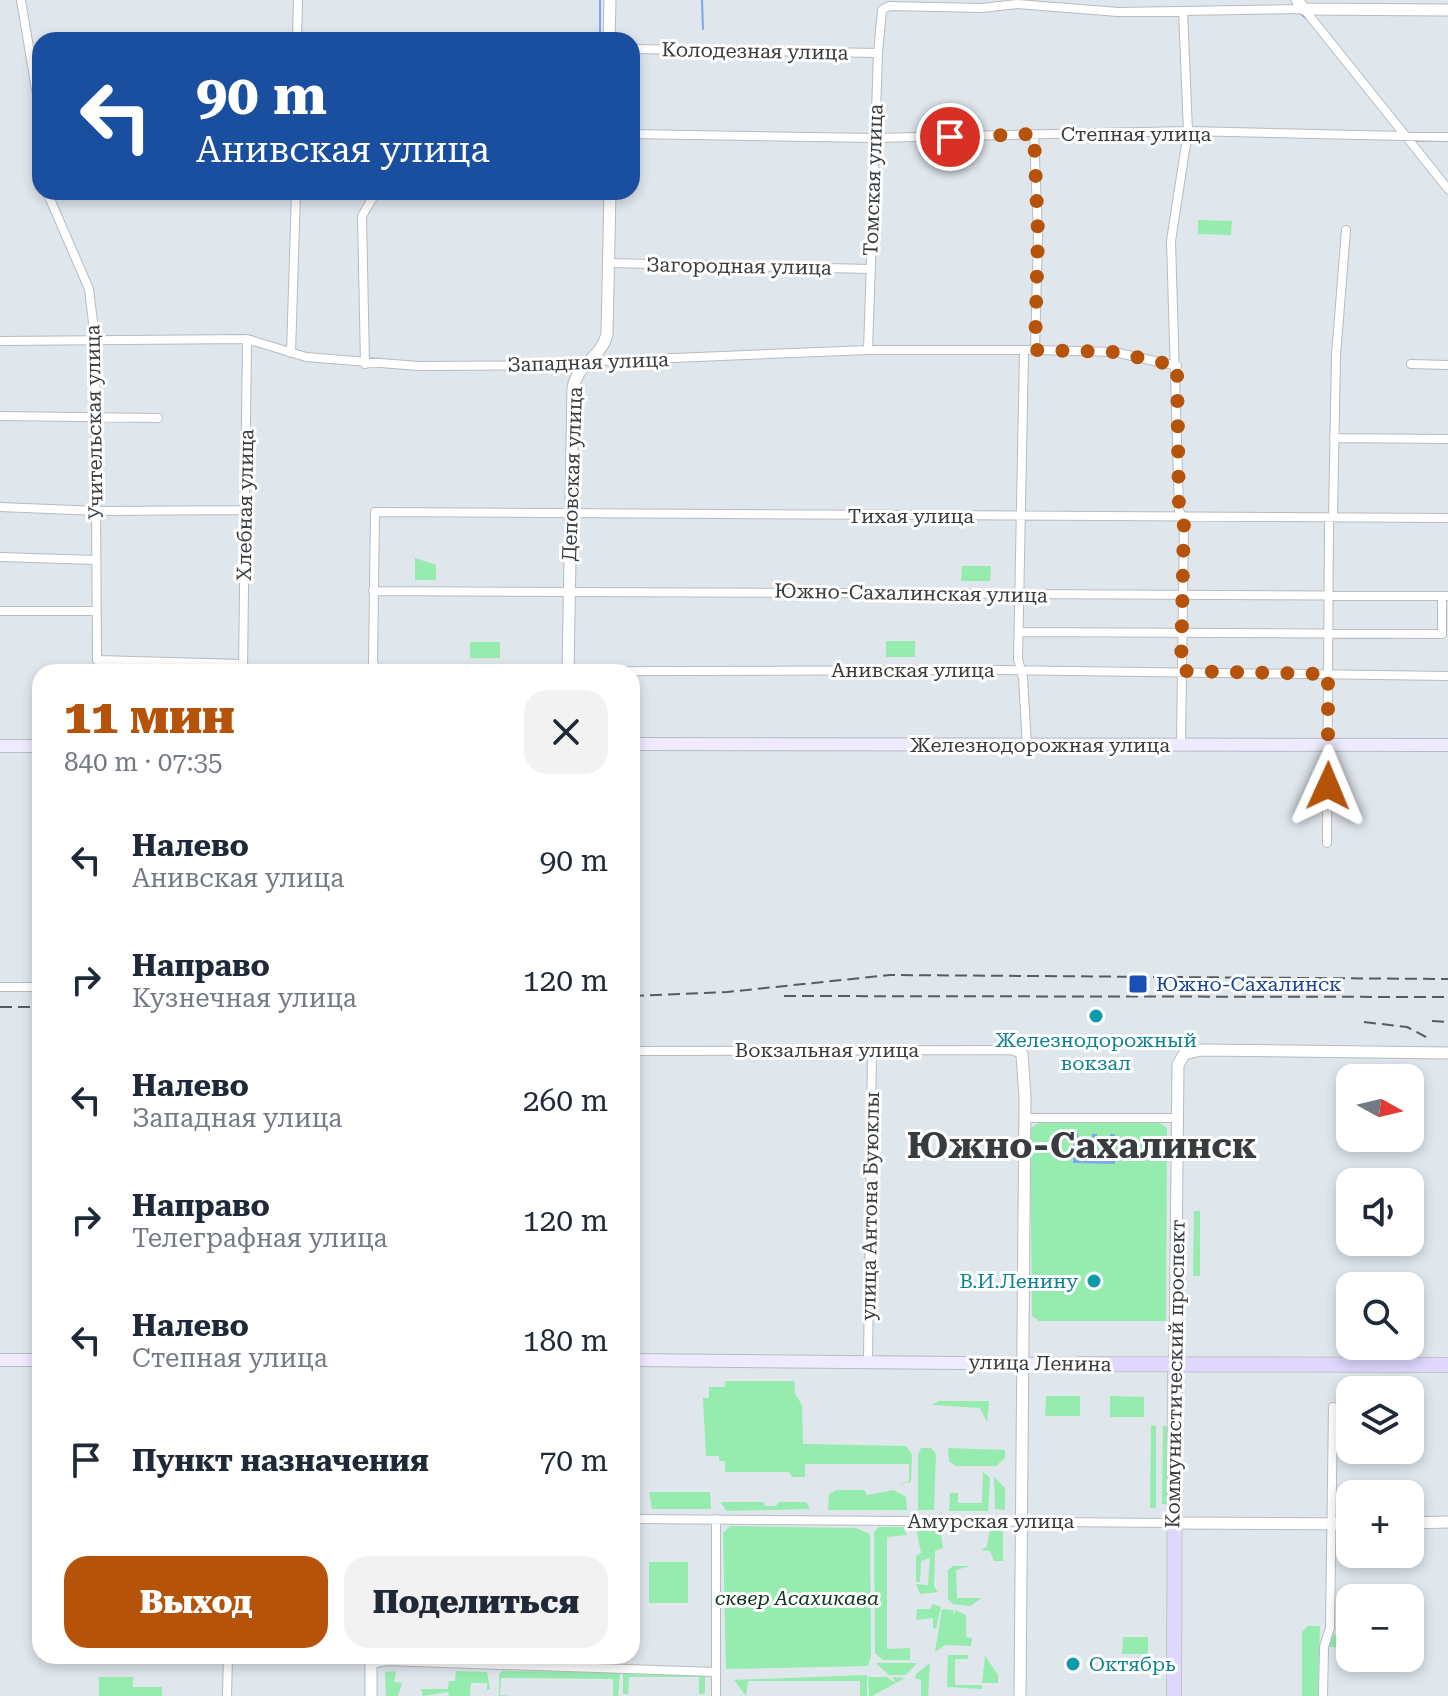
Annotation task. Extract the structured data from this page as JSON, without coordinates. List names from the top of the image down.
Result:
{
  "streets": {
    "main road": ["Железнодорожная улица", "улица Ленина", "Коммунистический проспект"],
    "street": [
      "Колодезная улица",
      "Степная улица",
      "Томская улица",
      "Загородная улица",
      "Западная улица",
      "Учительская улица",
      "Деповская улица",
      "Хлебная улица",
      "Тихая улица",
      "Южно-Сахалинская улица",
      "Анивская улица",
      "Вокзальная улица",
      "улица Антона Буюклы",
      "Амурская улица"
    ]
  },
  "crossings": [
    ["Колодезная улица", "Томская улица"],
    ["Степная улица", "Томская улица"],
    ["Томская улица", "Загородная улица"],
    ["Томская улица", "Западная улица"],
    ["Загородная улица", "Деповская улица"],
    ["Западная улица", "Учительская улица"],
    ["Западная улица", "Деповская улица"],
    ["Западная улица", "Хлебная улица"],
    ["Деповская улица", "Тихая улица"],
    ["Деповская улица", "Южно-Сахалинская улица"],
    ["Тихая улица", "Южно-Сахалинская улица"],
    ["Вокзальная улица", "улица Антона Буюклы"],
    ["улица Антона Буюклы", "улица Ленина"],
    ["улица Ленина", "Коммунистический проспект"],
    ["Коммунистический проспект", "Амурская улица"]
  ],
  "districts": ["Южно-Сахалинск"],
  "parks": ["сквер Асахикава"],
  "places": {
    "transit": ["Южно-Сахалинск"],
    "other": ["Железнодорожный вокзал", "В.И.Ленину", "Октябрь"]
  },
  "north": "right",
  "page": {
    "turn": ["90 m", "Анивская улица"],
    "heading": ["11 мин", "840 m · 07:35"],
    "list": [
      {
        "name": "Налево",
        "note": "Анивская улица",
        "value": "90 m"
      },
      {
        "name": "Направо",
        "note": "Кузнечная улица",
        "value": "120 m"
      },
      {
        "name": "Налево",
        "note": "Западная улица",
        "value": "260 m"
      },
      {
        "name": "Направо",
        "note": "Телеграфная улица",
        "value": "120 m"
      },
      {
        "name": "Налево",
        "note": "Степная улица",
        "value": "180 m"
      },
      {
        "name": "Пункт назначения",
        "value": "70 m"
      }
    ],
    "map_buttons": ["+", "−"],
    "buttons": ["Выход", "Поделиться"]
  }
}
